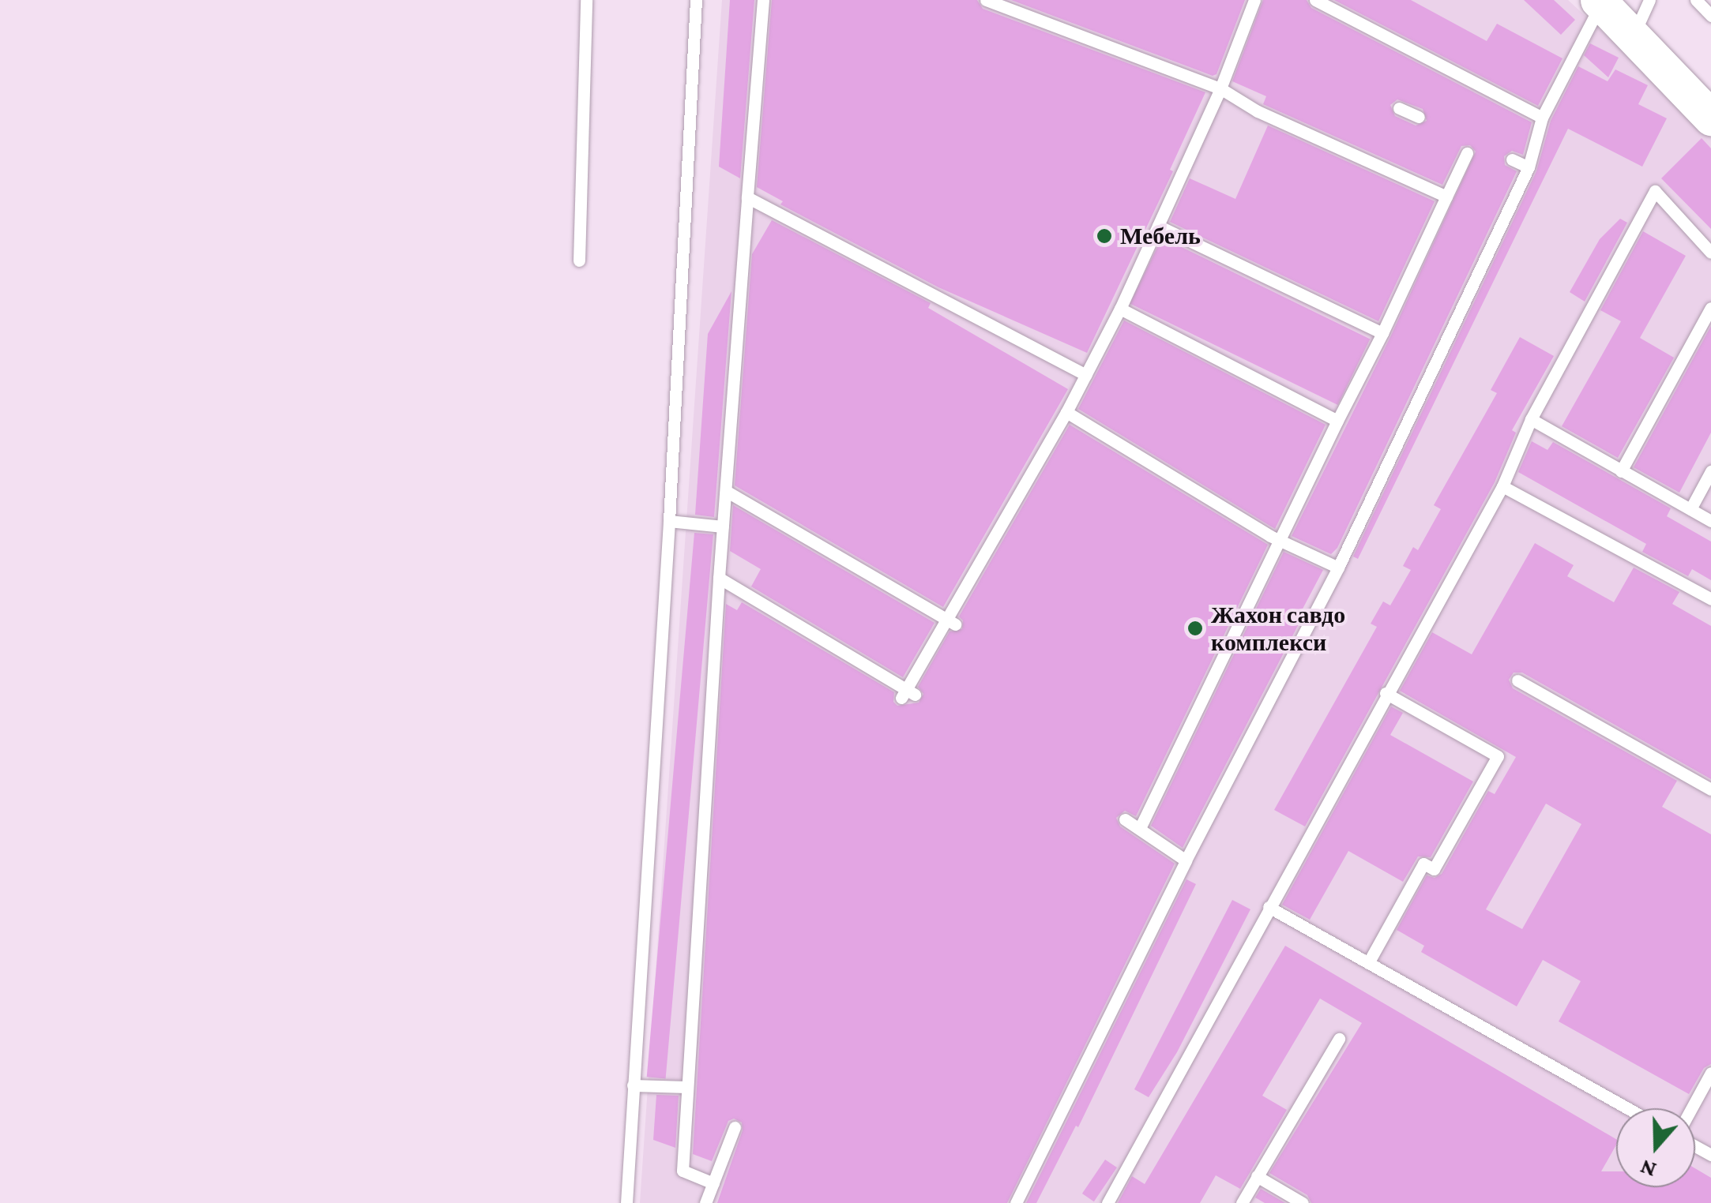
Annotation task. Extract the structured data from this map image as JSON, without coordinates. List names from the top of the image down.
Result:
{
  "places": ["Мебель", "Жахон савдо комплекси"],
  "north": "bottom"
}
